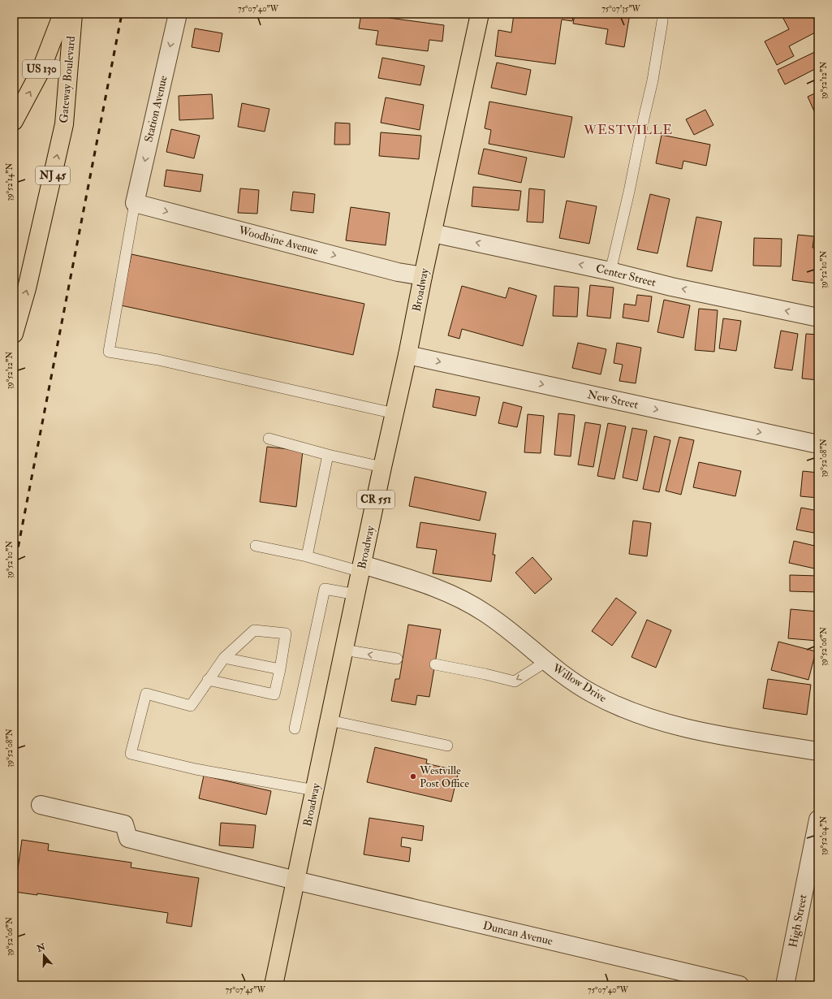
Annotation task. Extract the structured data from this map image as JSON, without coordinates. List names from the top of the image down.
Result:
{
  "streets": {
    "main road": [
      "US 130",
      "Gateway Boulevard",
      "NJ 45",
      "Broadway",
      "CR 551"
    ],
    "street": [
      "Station Avenue",
      "Woodbine Avenue",
      "Center Street",
      "New Street",
      "Willow Drive",
      "High Street",
      "Duncan Avenue"
    ]
  },
  "crossings": [
    ["Station Avenue", "Woodbine Avenue"],
    ["Woodbine Avenue", "Broadway"],
    ["Center Street", "Broadway"],
    ["Broadway", "New Street"],
    ["Broadway", "Willow Drive"],
    ["Broadway", "Duncan Avenue"]
  ],
  "one_way": [
    "Station Avenue",
    "Woodbine Avenue",
    "Center Street",
    "New Street"
  ],
  "districts": ["WESTVILLE"],
  "places": ["Westville Post Office"],
  "north": "top",
  "coordinates": [
    "75°07'40\"W",
    "75°07'35\"W",
    "39°52'12\"N",
    "39°52'14\"N",
    "39°52'10\"N",
    "39°52'08\"N",
    "39°52'06\"N",
    "39°52'04\"N",
    "75°07'45\"W"
  ]
}
